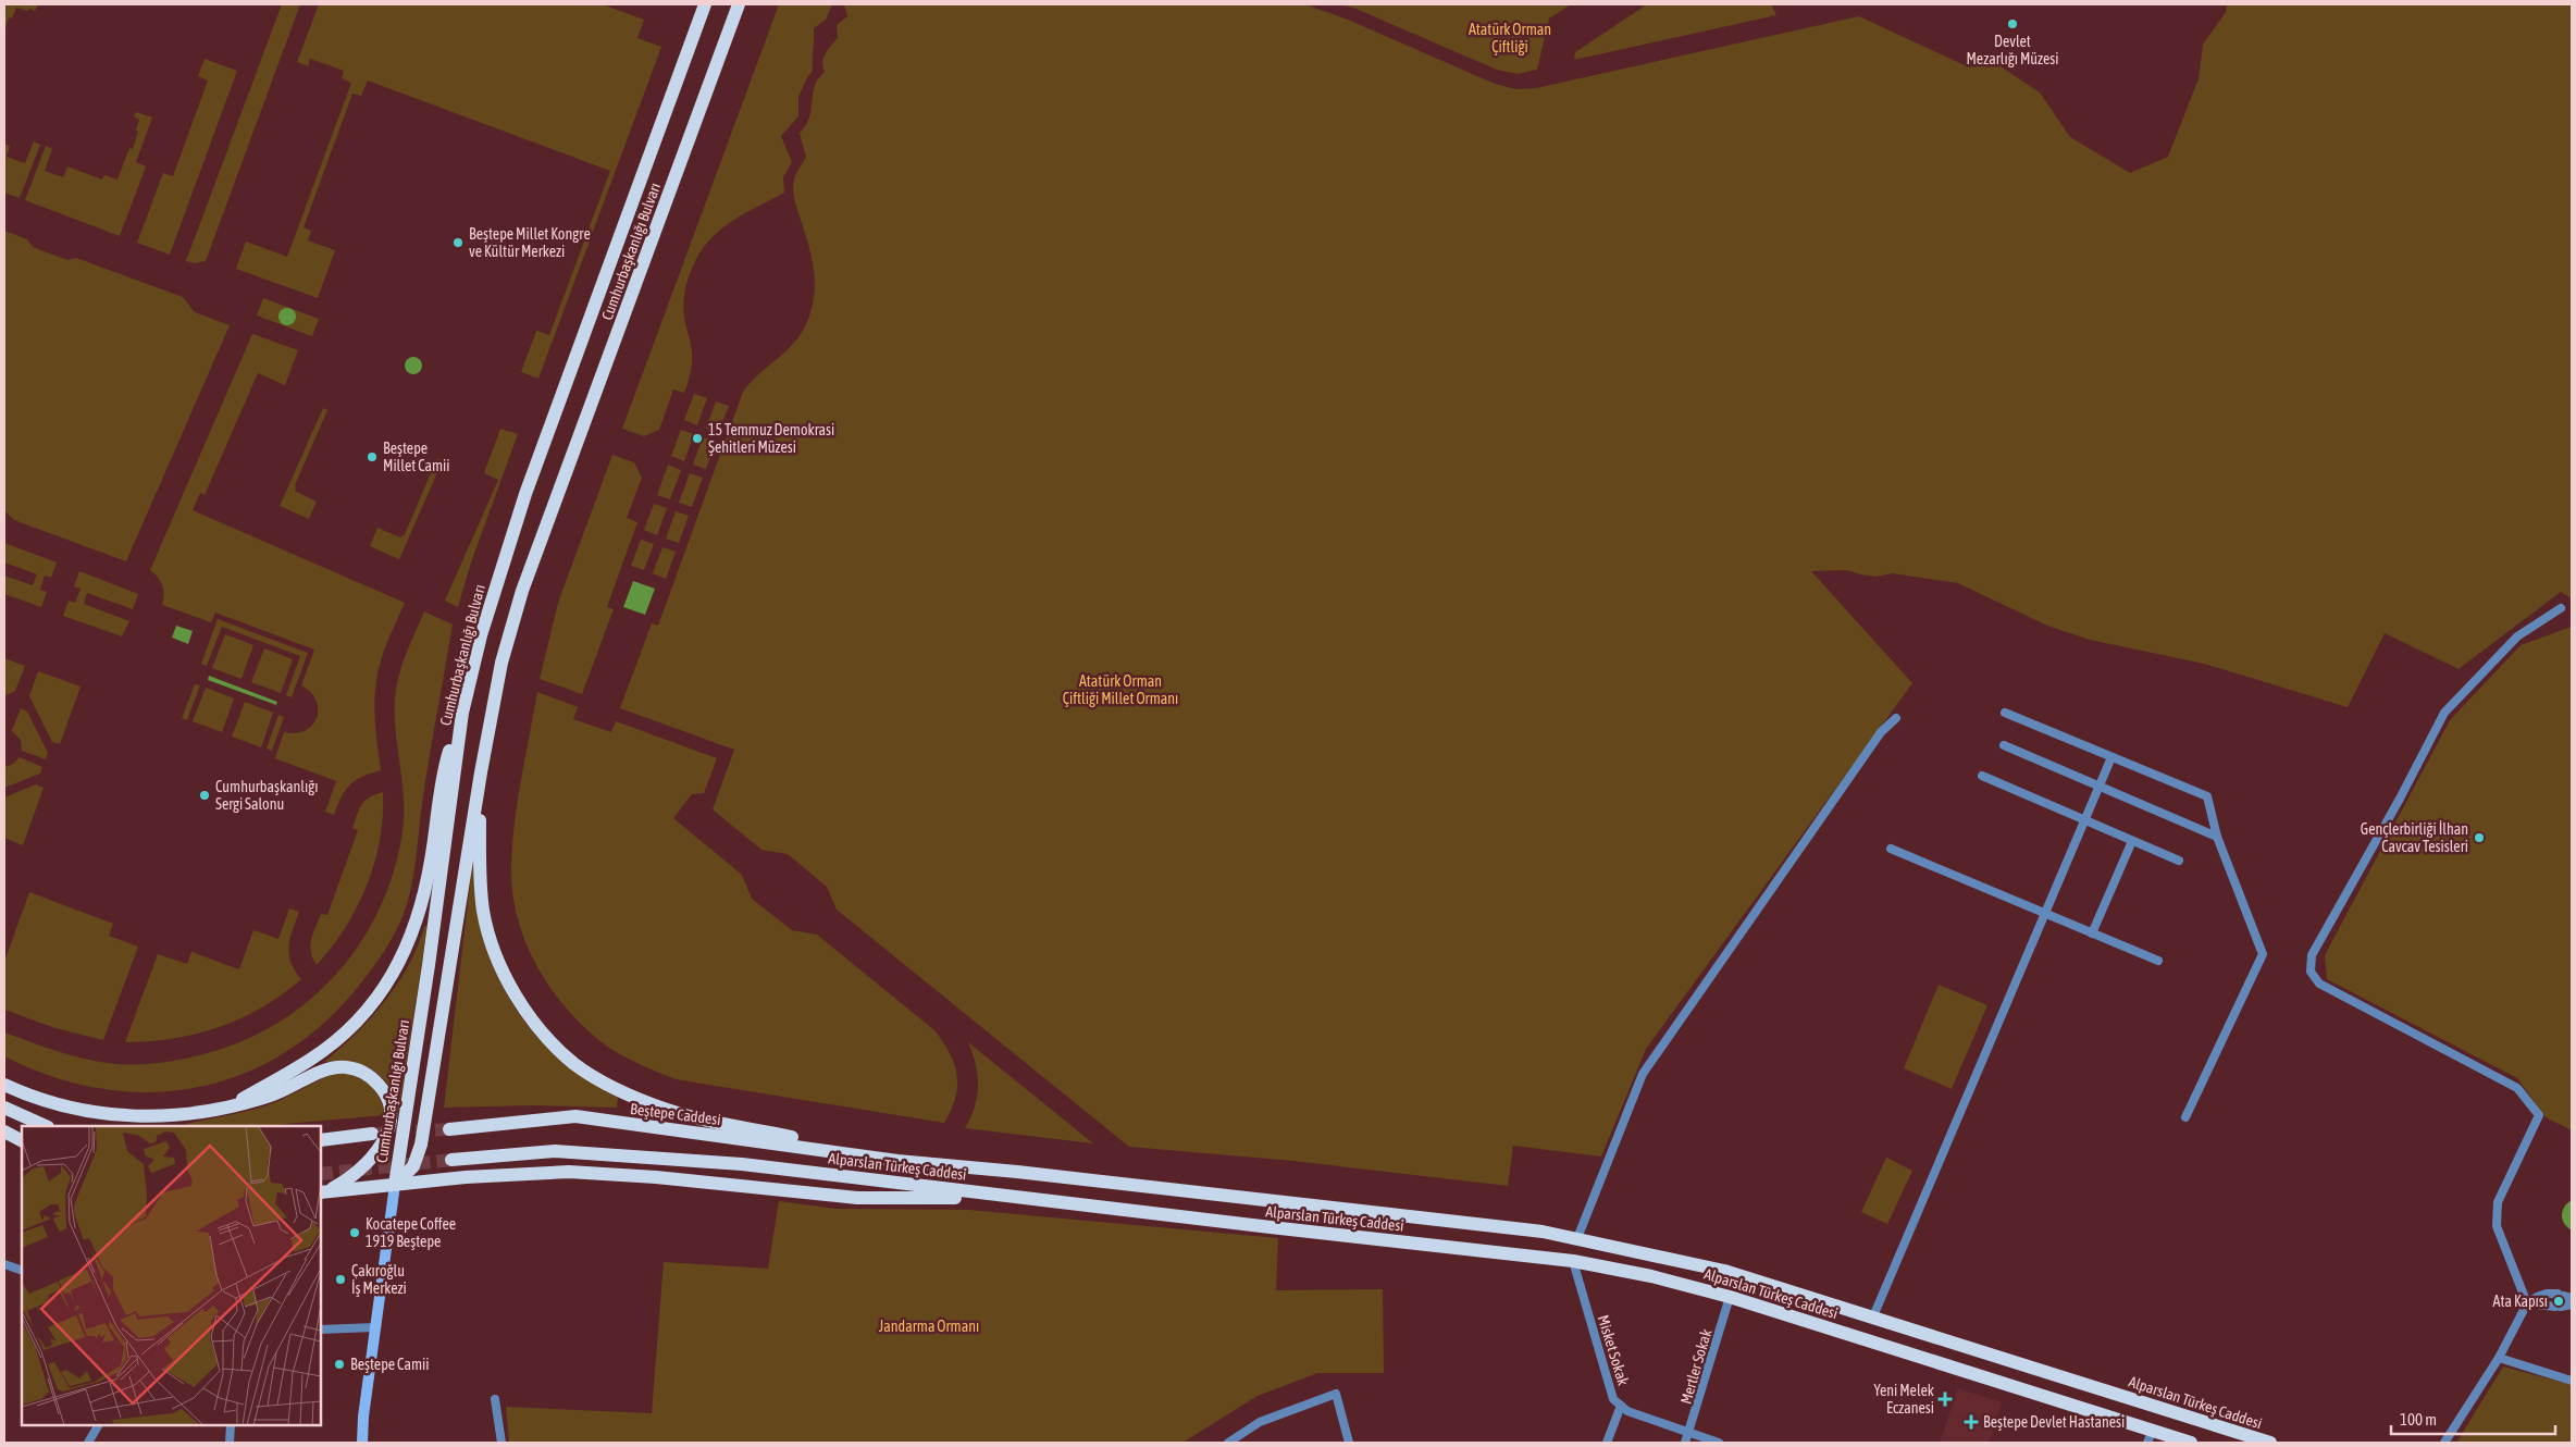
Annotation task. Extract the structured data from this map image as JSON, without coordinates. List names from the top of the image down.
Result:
{
  "streets": {
    "main road": ["Cumhurbaşkanlığı Bulvarı", "Beştepe Caddesi", "Alparslan Türkeş Caddesi"],
    "street": ["Misket Sokak", "Mertler Sokak"]
  },
  "crossings": [
    ["Beştepe Caddesi", "Alparslan Türkeş Caddesi"],
    ["Alparslan Türkeş Caddesi", "Misket Sokak"],
    ["Alparslan Türkeş Caddesi", "Mertler Sokak"],
    ["Misket Sokak", "Mertler Sokak"]
  ],
  "parks": ["Atatürk Orman Çiftliği", "Atatürk Orman Çiftliği Millet Ormanı", "Jandarma Ormanı"],
  "places": {
    "other": [
      "Devlet Mezarlığı Müzesi",
      "Beştepe Millet Kongre ve Kültür Merkezi",
      "15 Temmuz Demokrasi Şehitleri Müzesi",
      "Beştepe Millet Camii",
      "Cumhurbaşkanlığı Sergi Salonu",
      "Gençlerbirliği İlhan Cavcav Tesisleri",
      "Kocatepe Coffee 1919 Beştepe",
      "Çakıroğlu İş Merkezi",
      "Ata Kapısı",
      "Beştepe Camii"
    ],
    "health": ["Yeni Melek Eczanesi", "Beştepe Devlet Hastanesi"]
  },
  "scale_bar": "100 m"
}
